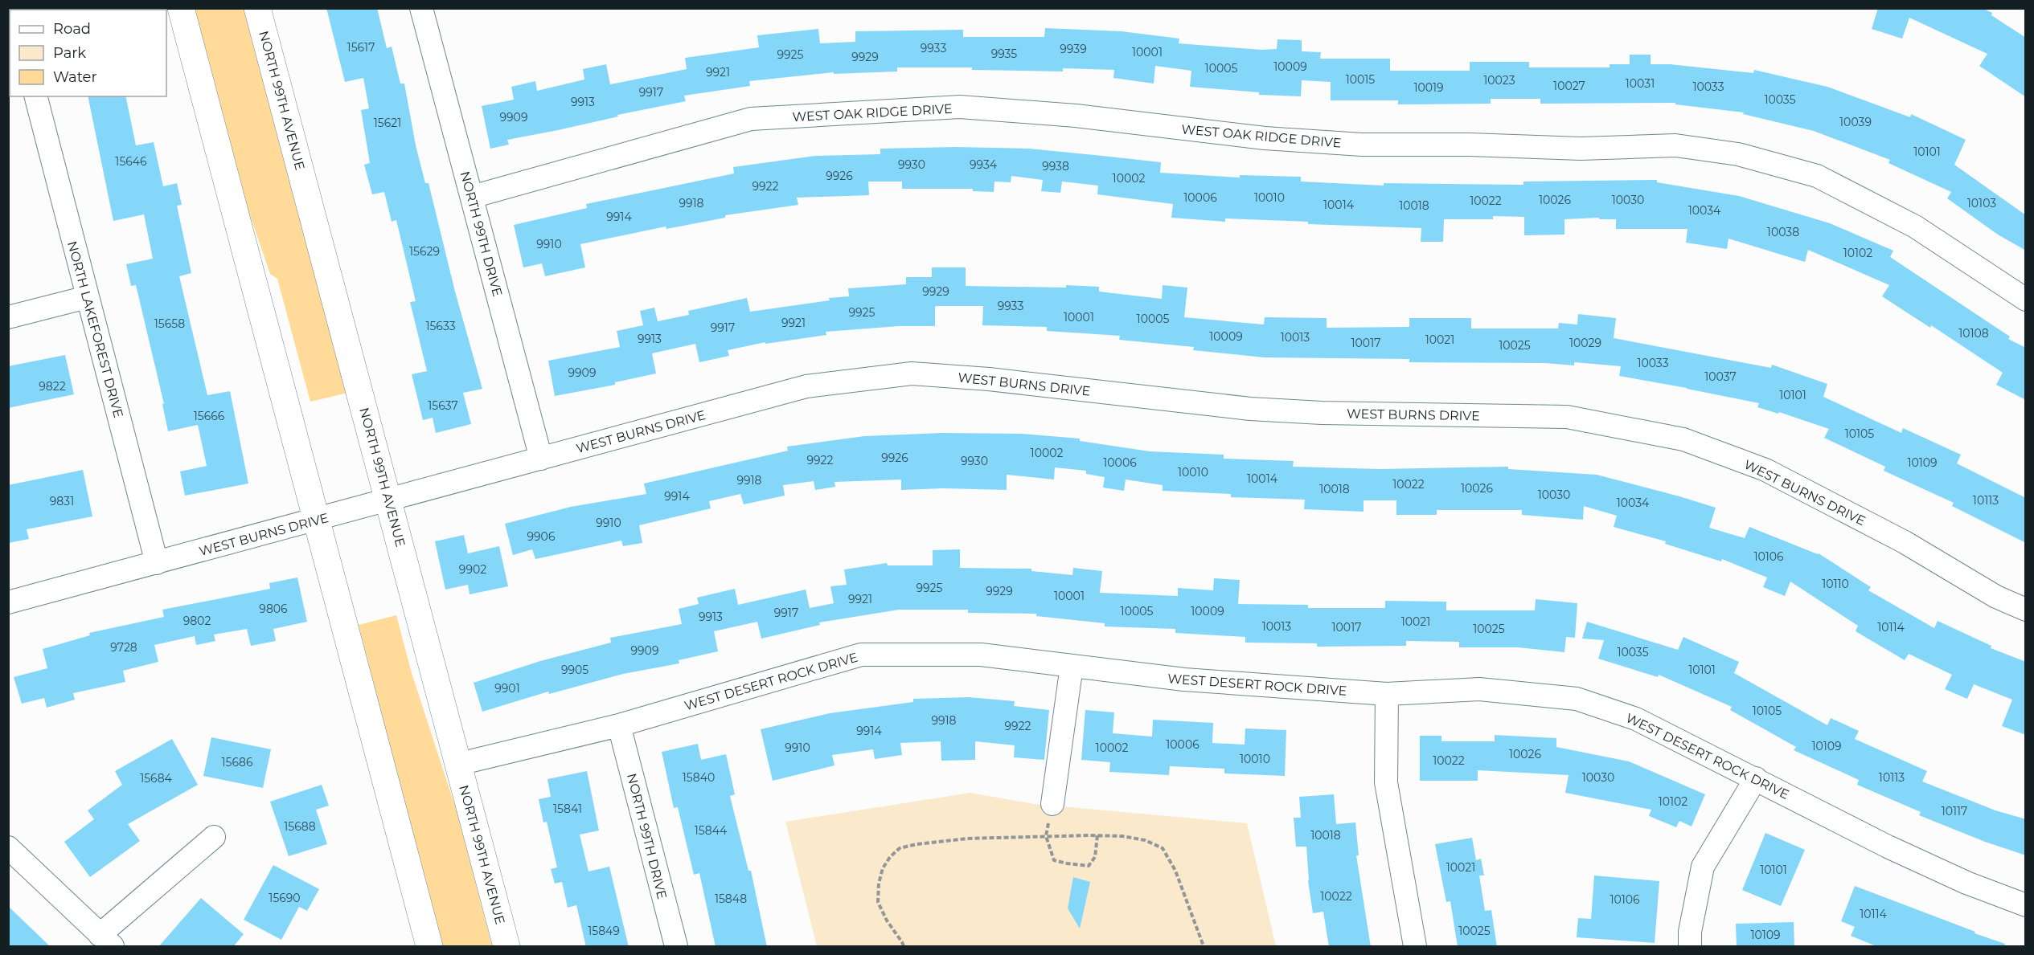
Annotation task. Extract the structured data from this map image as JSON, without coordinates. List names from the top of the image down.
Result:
{
  "streets": {
    "main road": ["NORTH 99TH AVENUE"],
    "street": [
      "WEST OAK RIDGE DRIVE",
      "NORTH 99TH DRIVE",
      "NORTH LAKEFOREST DRIVE",
      "WEST BURNS DRIVE",
      "WEST DESERT ROCK DRIVE"
    ]
  },
  "crossings": [
    ["NORTH 99TH AVENUE", "WEST BURNS DRIVE"],
    ["NORTH 99TH AVENUE", "WEST DESERT ROCK DRIVE"],
    ["WEST OAK RIDGE DRIVE", "NORTH 99TH DRIVE"],
    ["NORTH 99TH DRIVE", "WEST BURNS DRIVE"],
    ["NORTH 99TH DRIVE", "WEST DESERT ROCK DRIVE"],
    ["NORTH LAKEFOREST DRIVE", "WEST BURNS DRIVE"]
  ],
  "house_numbers": [
    "15617",
    "9933",
    "9939",
    "10001",
    "9935",
    "9925",
    "9929",
    "10009",
    "10005",
    "9921",
    "10015",
    "10023",
    "10031",
    "10027",
    "10033",
    "10019",
    "9917",
    "10035",
    "9913",
    "9909",
    "10039",
    "15621",
    "10101",
    "15646",
    "9930",
    "9934",
    "9938",
    "9926",
    "10002",
    "9922",
    "10006",
    "10010",
    "10026",
    "10030",
    "10022",
    "9918",
    "10103",
    "10014",
    "10018",
    "10034",
    "9914",
    "10038",
    "9910",
    "15629",
    "10102",
    "9929",
    "9933",
    "9925",
    "10001",
    "10005",
    "9921",
    "15658",
    "15633",
    "9917",
    "10108",
    "10009",
    "10013",
    "9913",
    "10021",
    "10017",
    "10029",
    "10025",
    "10033",
    "9909",
    "10037",
    "9822",
    "10101",
    "15637",
    "15666",
    "10105",
    "10002",
    "9926",
    "9922",
    "9930",
    "10006",
    "10109",
    "10010",
    "10014",
    "9918",
    "10022",
    "10026",
    "10018",
    "10030",
    "9914",
    "10113",
    "9831",
    "10034",
    "9910",
    "9906",
    "10106",
    "9902",
    "10110",
    "9925",
    "9929",
    "10001",
    "9921",
    "9806",
    "10005",
    "10009",
    "9917",
    "9913",
    "9802",
    "10021",
    "10013",
    "10017",
    "10114",
    "10025",
    "9728",
    "9909",
    "10035",
    "9905",
    "10101",
    "9901",
    "10105",
    "9918",
    "9922",
    "9914",
    "10006",
    "10109",
    "9910",
    "10002",
    "10026",
    "10010",
    "10022",
    "15686",
    "15840",
    "10030",
    "10113",
    "15684",
    "10102",
    "15841",
    "10117",
    "15688",
    "15844",
    "10018",
    "10021",
    "10101",
    "10022",
    "15690",
    "15848",
    "10106",
    "10114",
    "15849",
    "10025",
    "10109"
  ],
  "legend": ["Road", "Park", "Water"]
}
